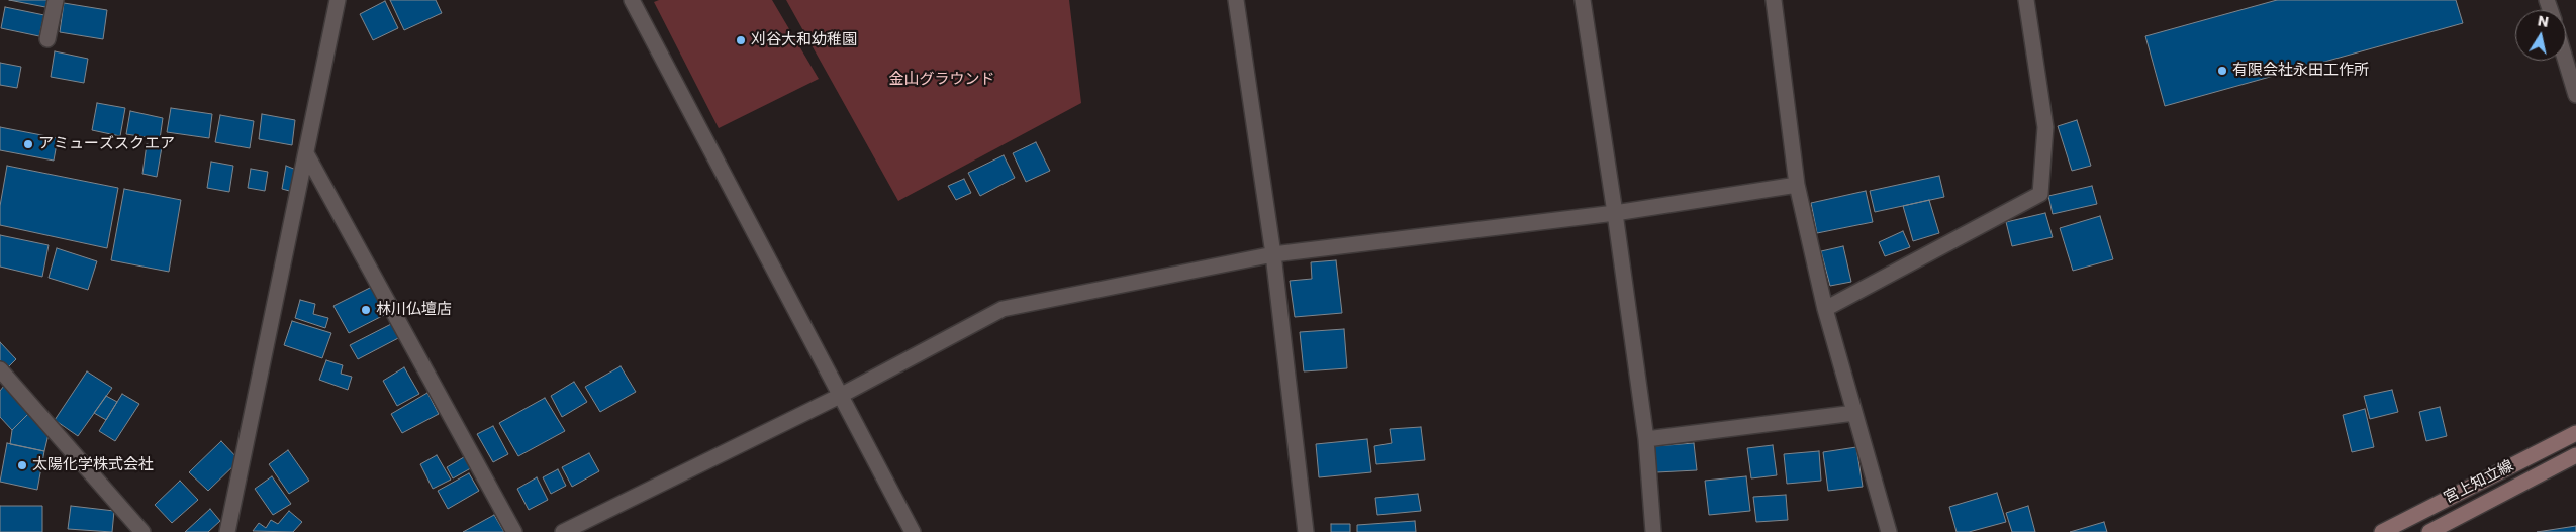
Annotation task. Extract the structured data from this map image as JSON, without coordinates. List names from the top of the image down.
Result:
{
  "streets": {
    "main road": ["宮上知立線"]
  },
  "parks": ["金山グラウンド"],
  "places": [
    "刈谷大和幼稚園",
    "有限会社永田工作所",
    "アミューズスクエア",
    "林川仏壇店",
    "太陽化学株式会社"
  ],
  "north": "top"
}
